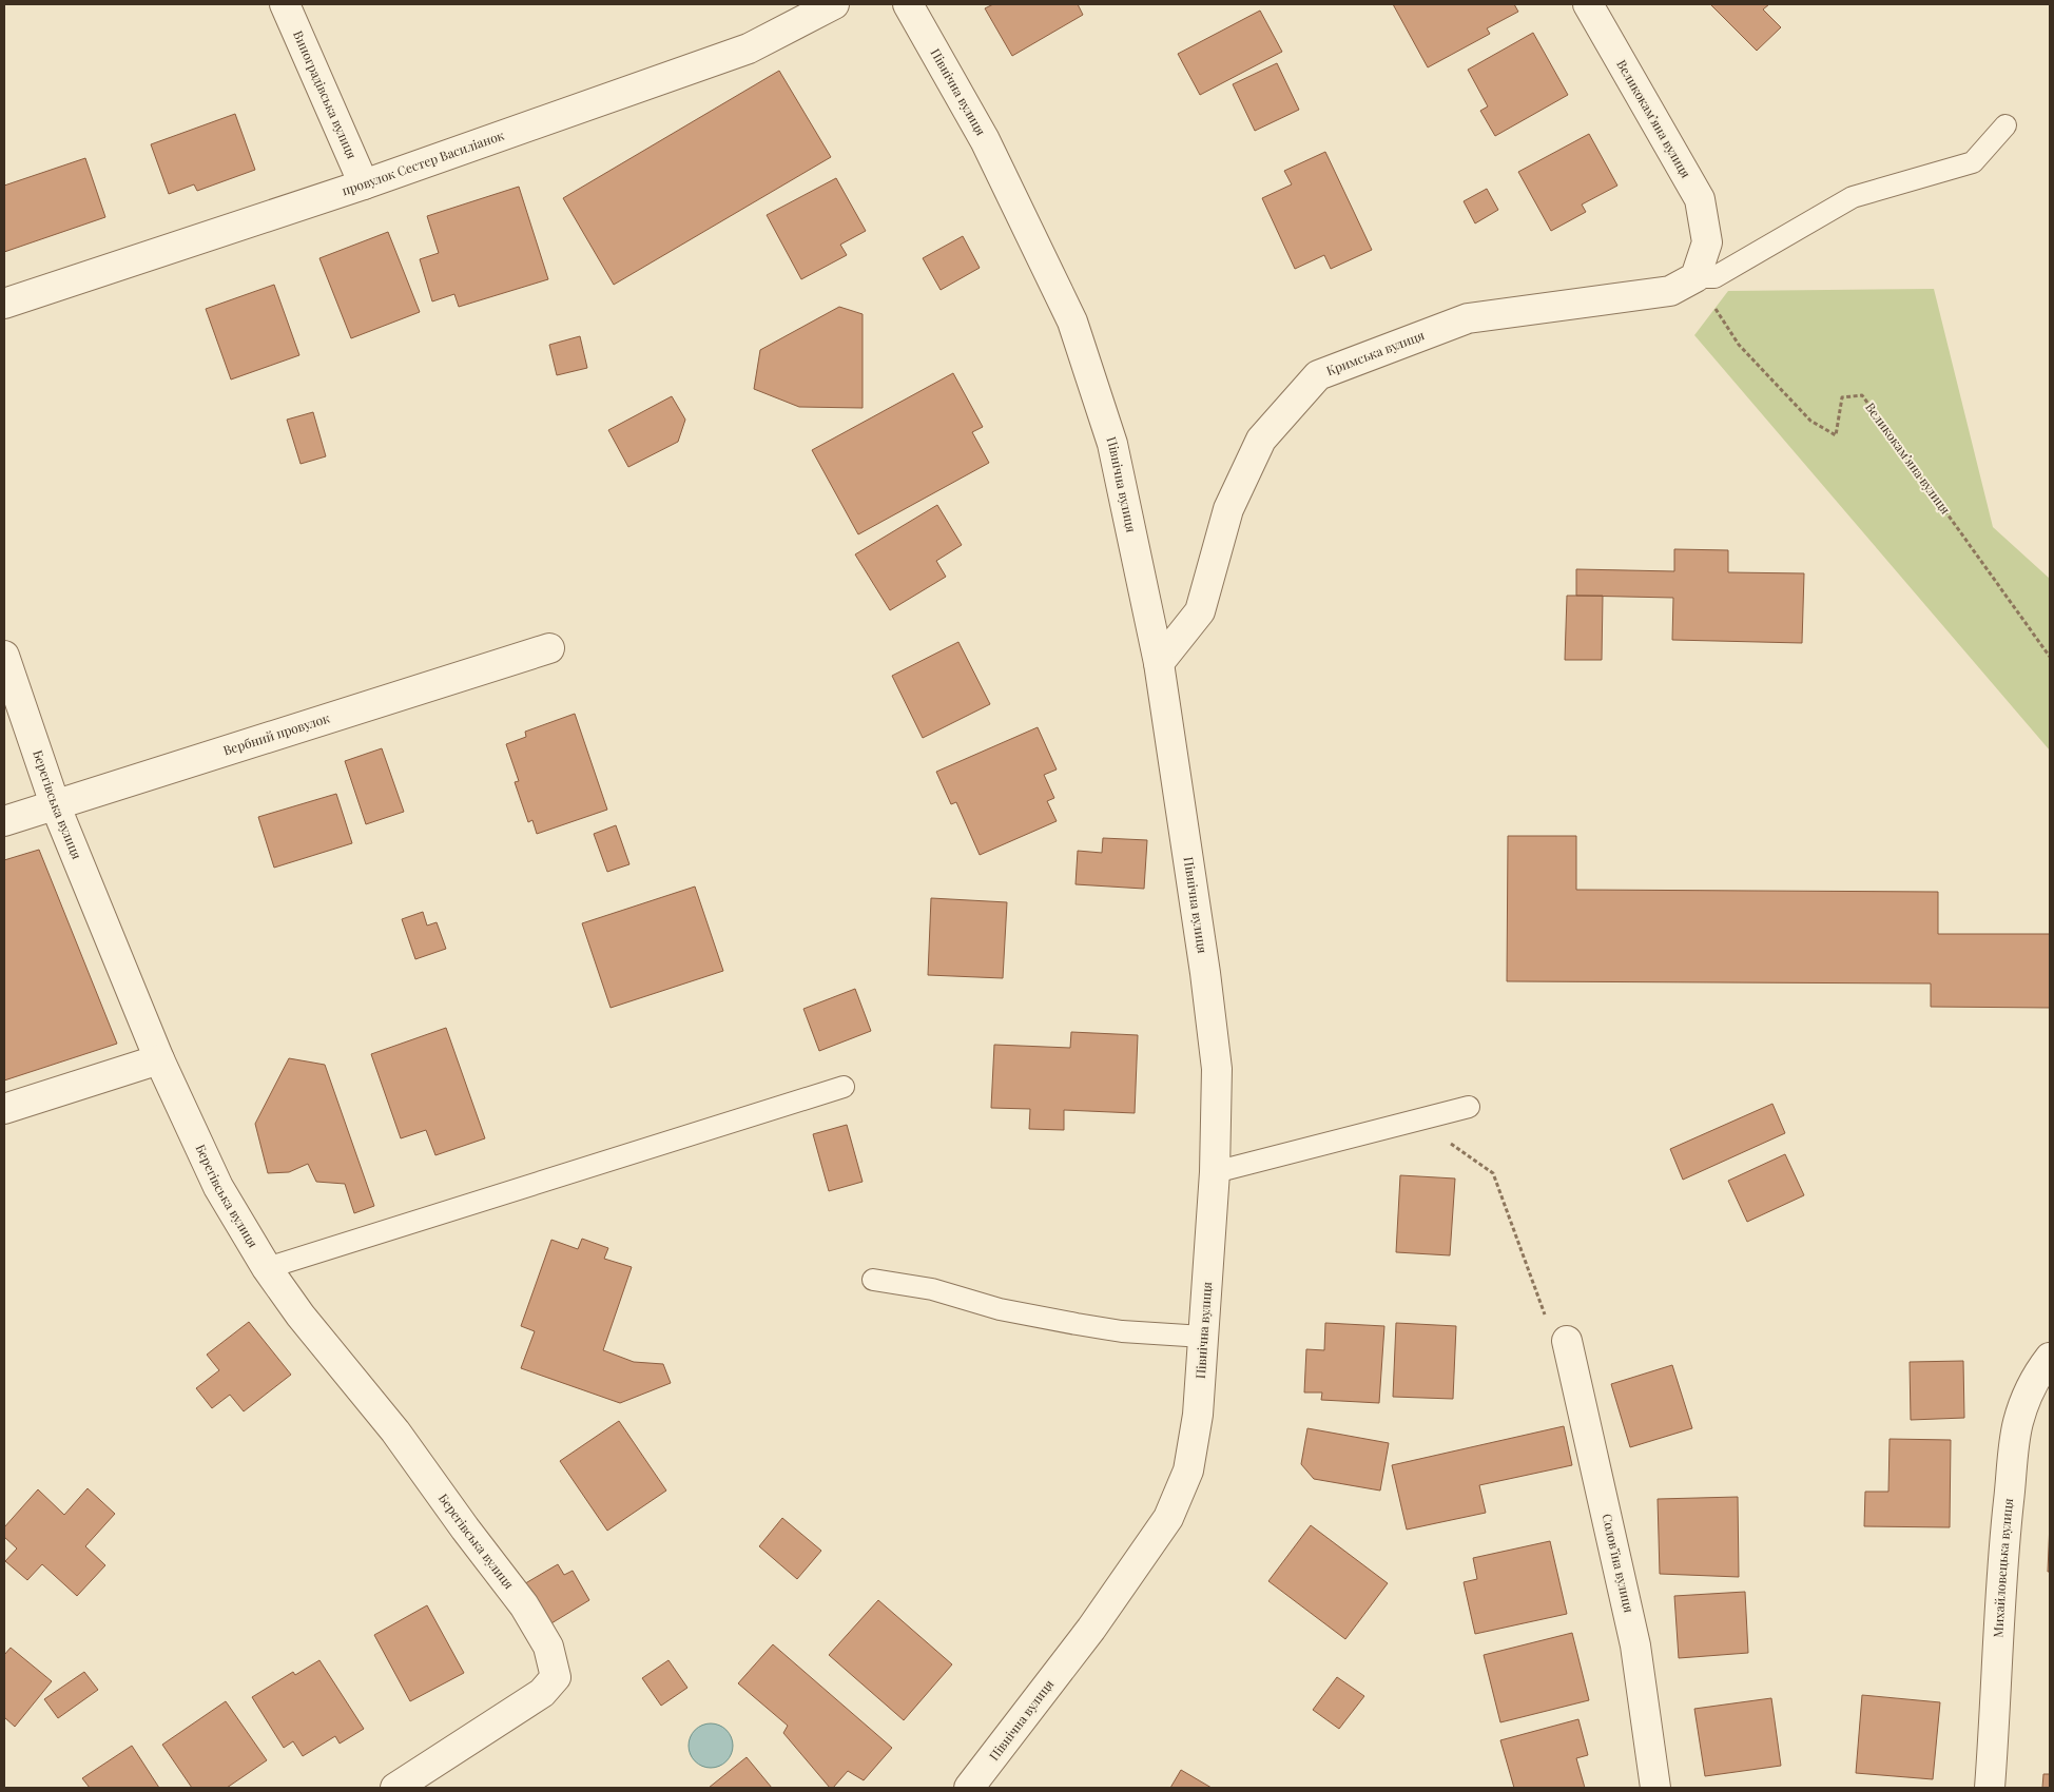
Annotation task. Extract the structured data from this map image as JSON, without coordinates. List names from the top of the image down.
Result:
{
  "streets": {
    "street": [
      "Північна вулиця",
      "Виноградівська вулиця",
      "Великокамʼяна вулиця",
      "провулок Сестер Василіанок",
      "Кримська вулиця",
      "Вербний провулок",
      "Берегівська вулиця",
      "Соловʼїна вулиця",
      "Михайловецька вулиця"
    ]
  },
  "crossings": [
    ["Північна вулиця", "Кримська вулиця"],
    ["Виноградівська вулиця", "провулок Сестер Василіанок"],
    ["Великокамʼяна вулиця", "Кримська вулиця"],
    ["Вербний провулок", "Берегівська вулиця"]
  ]
}
